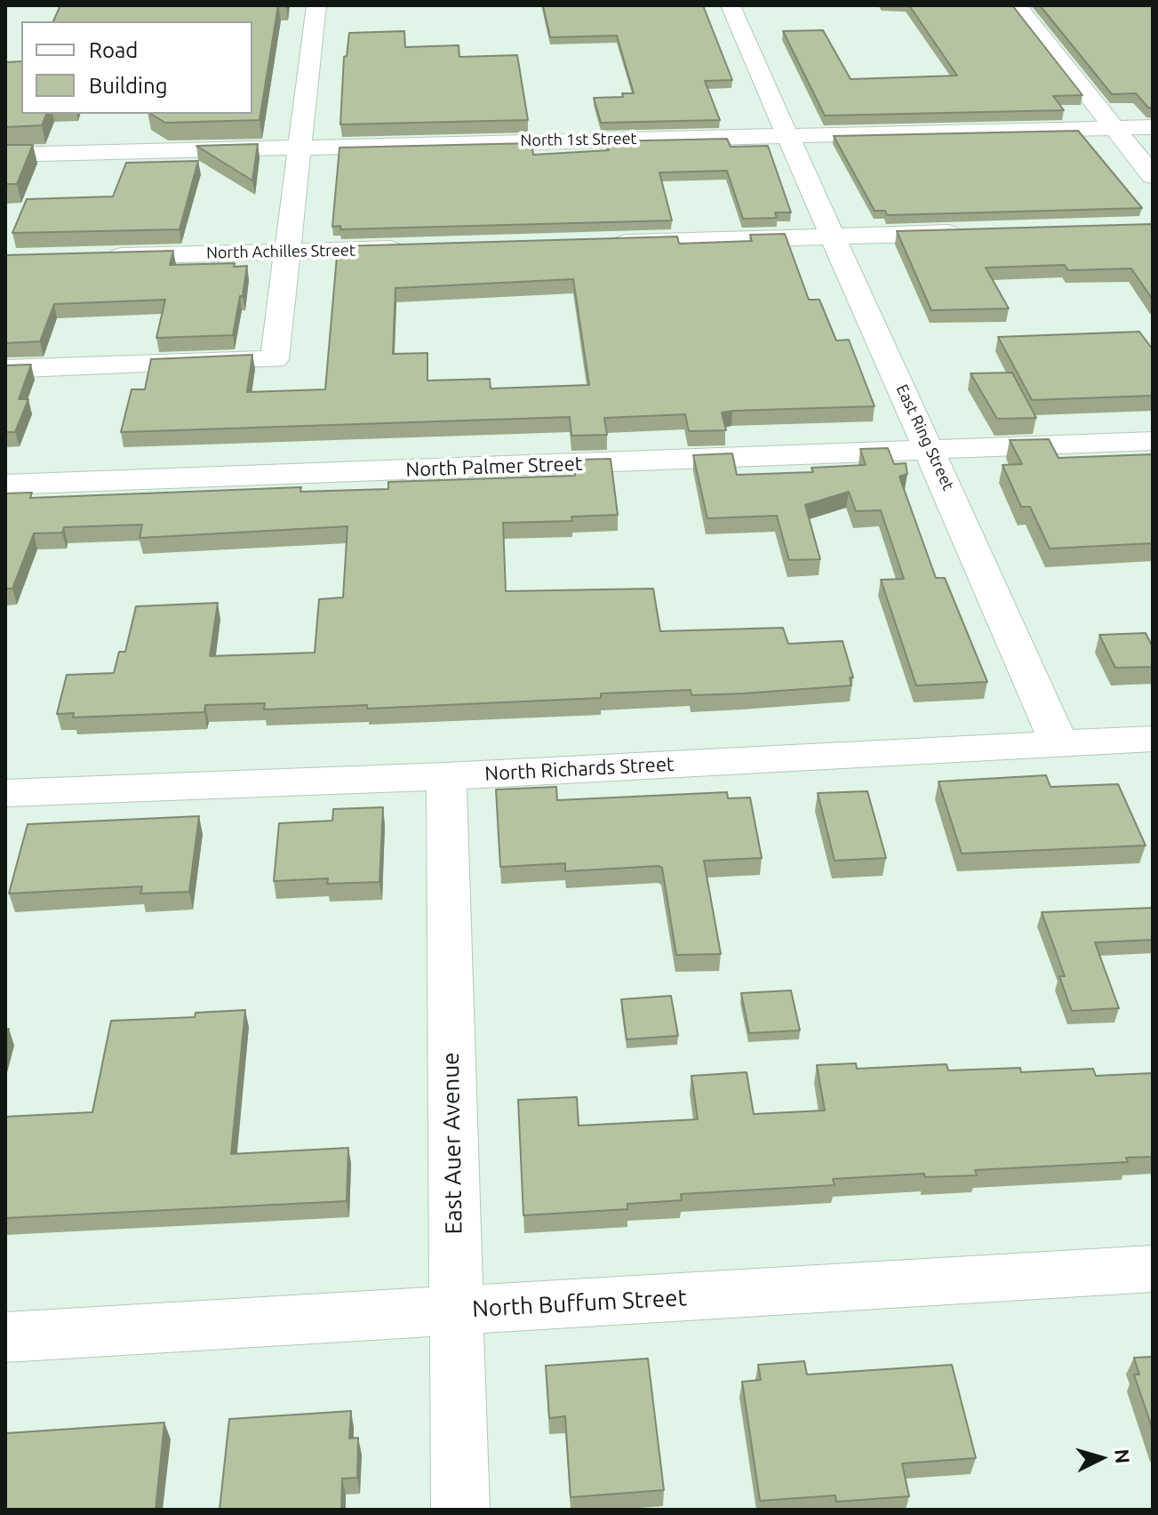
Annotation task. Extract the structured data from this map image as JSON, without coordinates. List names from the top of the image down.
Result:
{
  "streets": {
    "street": [
      "North 1st Street",
      "North Achilles Street",
      "East Ring Street",
      "North Palmer Street",
      "North Richards Street",
      "East Auer Avenue",
      "North Buffum Street"
    ]
  },
  "crossings": [
    ["North 1st Street", "East Ring Street"],
    ["East Ring Street", "North Palmer Street"],
    ["East Ring Street", "North Richards Street"],
    ["North Richards Street", "East Auer Avenue"],
    ["East Auer Avenue", "North Buffum Street"]
  ],
  "legend": ["Road", "Building"],
  "north": "right"
}
